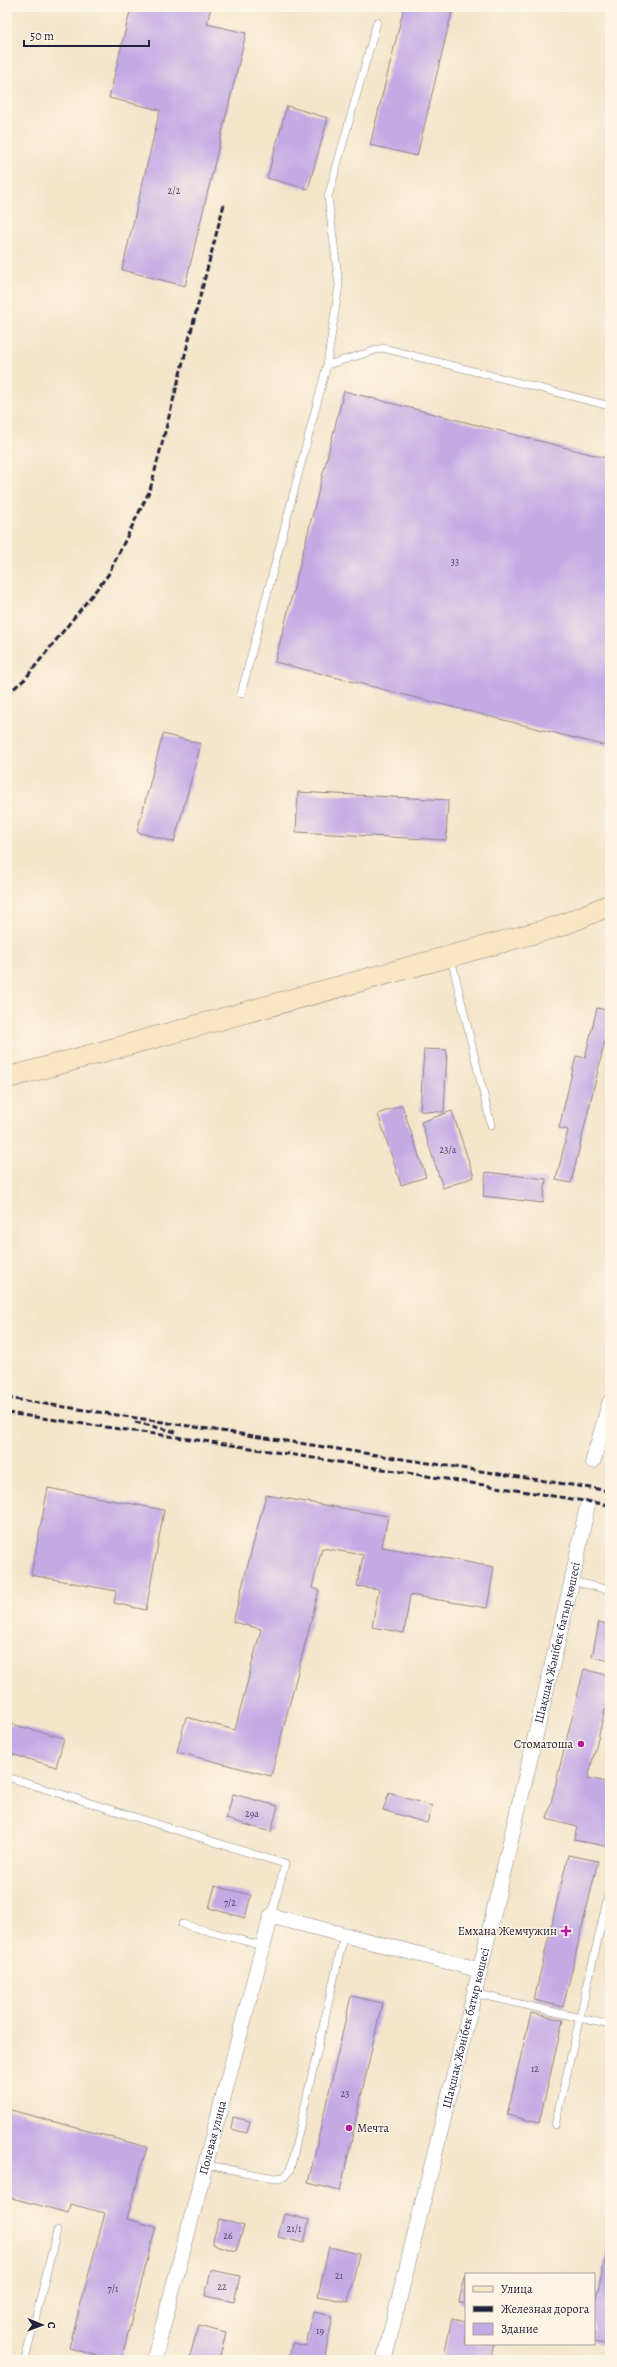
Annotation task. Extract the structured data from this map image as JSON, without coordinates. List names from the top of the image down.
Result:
{
  "streets": {
    "street": ["Шақшақ Жәнібек батыр көшесі", "Полевая улица"]
  },
  "places": {
    "other": ["Стоматоша", "Мечта"],
    "health": ["Емхана Жемчужин"]
  },
  "house_numbers": [
    "2/2",
    "33",
    "23/а",
    "29а",
    "7/2",
    "12",
    "23",
    "21/1",
    "26",
    "21",
    "22",
    "7/1",
    "19"
  ],
  "legend": ["Улица", "Железная дорога", "Здание"],
  "scale_bar": "50 m",
  "north": "right"
}
